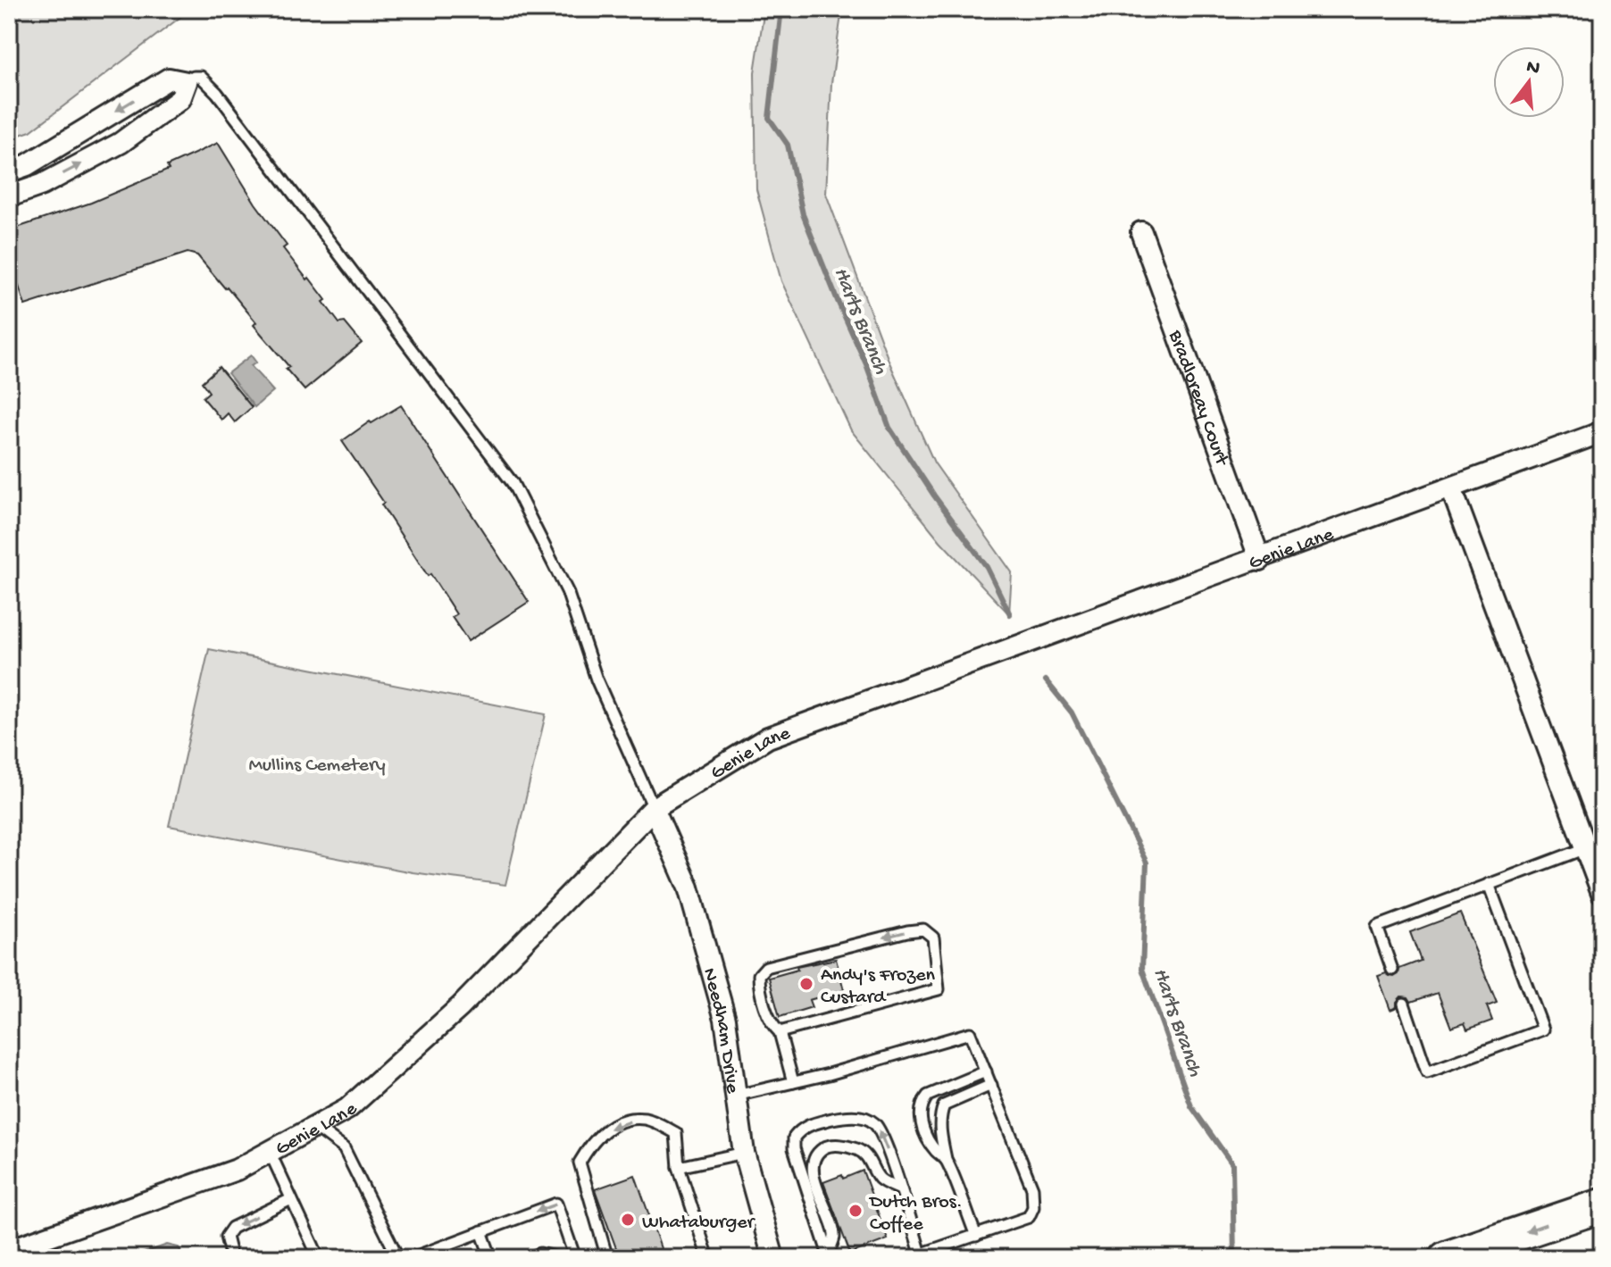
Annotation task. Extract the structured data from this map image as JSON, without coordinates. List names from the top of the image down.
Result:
{
  "streets": {
    "street": ["Bradloreay Court", "Genie Lane", "Needham Drive"]
  },
  "crossings": [
    ["Bradloreay Court", "Genie Lane"],
    ["Genie Lane", "Needham Drive"]
  ],
  "water": ["Harts Branch"],
  "parks": ["Mullins Cemetery"],
  "places": ["Andy's Frozen Custard", "Dutch Bros. Coffee", "Whataburger"],
  "north": "top"
}
